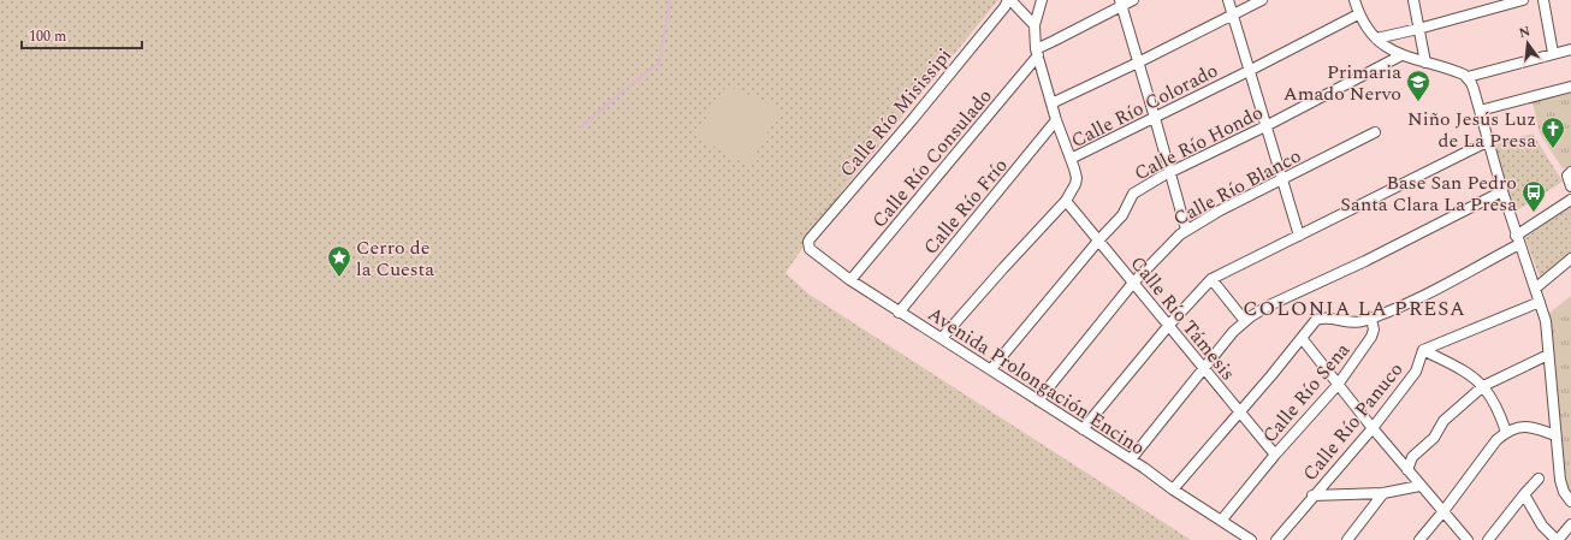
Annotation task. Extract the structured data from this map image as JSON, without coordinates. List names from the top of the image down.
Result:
{
  "streets": {
    "street": [
      "Calle Río Colorado",
      "Calle Río Misissipi",
      "Calle Río Hondo",
      "Calle Río Consulado",
      "Calle Río Blanco",
      "Calle Río Frío",
      "Calle Río Támesis",
      "Avenida Prolongación Encino",
      "Calle Río Sena",
      "Calle Río Panuco"
    ]
  },
  "crossings": [
    ["Calle Río Colorado", "Calle Río Támesis"],
    ["Calle Río Colorado", "Avenida Prolongación Encino"],
    ["Calle Río Misissipi", "Avenida Prolongación Encino"],
    ["Calle Río Hondo", "Calle Río Támesis"],
    ["Calle Río Hondo", "Avenida Prolongación Encino"],
    ["Calle Río Consulado", "Avenida Prolongación Encino"],
    ["Calle Río Blanco", "Calle Río Támesis"],
    ["Calle Río Blanco", "Avenida Prolongación Encino"],
    ["Calle Río Frío", "Avenida Prolongación Encino"],
    ["Calle Río Támesis", "Calle Río Sena"],
    ["Avenida Prolongación Encino", "Calle Río Sena"]
  ],
  "districts": ["COLONIA LA PRESA"],
  "places": {
    "school or university": ["Primaria Amado Nervo"],
    "church": ["Niño Jesús Luz de La Presa"],
    "bus stop": ["Base San Pedro Santa Clara La Presa"],
    "place": ["Cerro de la Cuesta"]
  },
  "scale_bar": "100 m",
  "north": "top"
}
